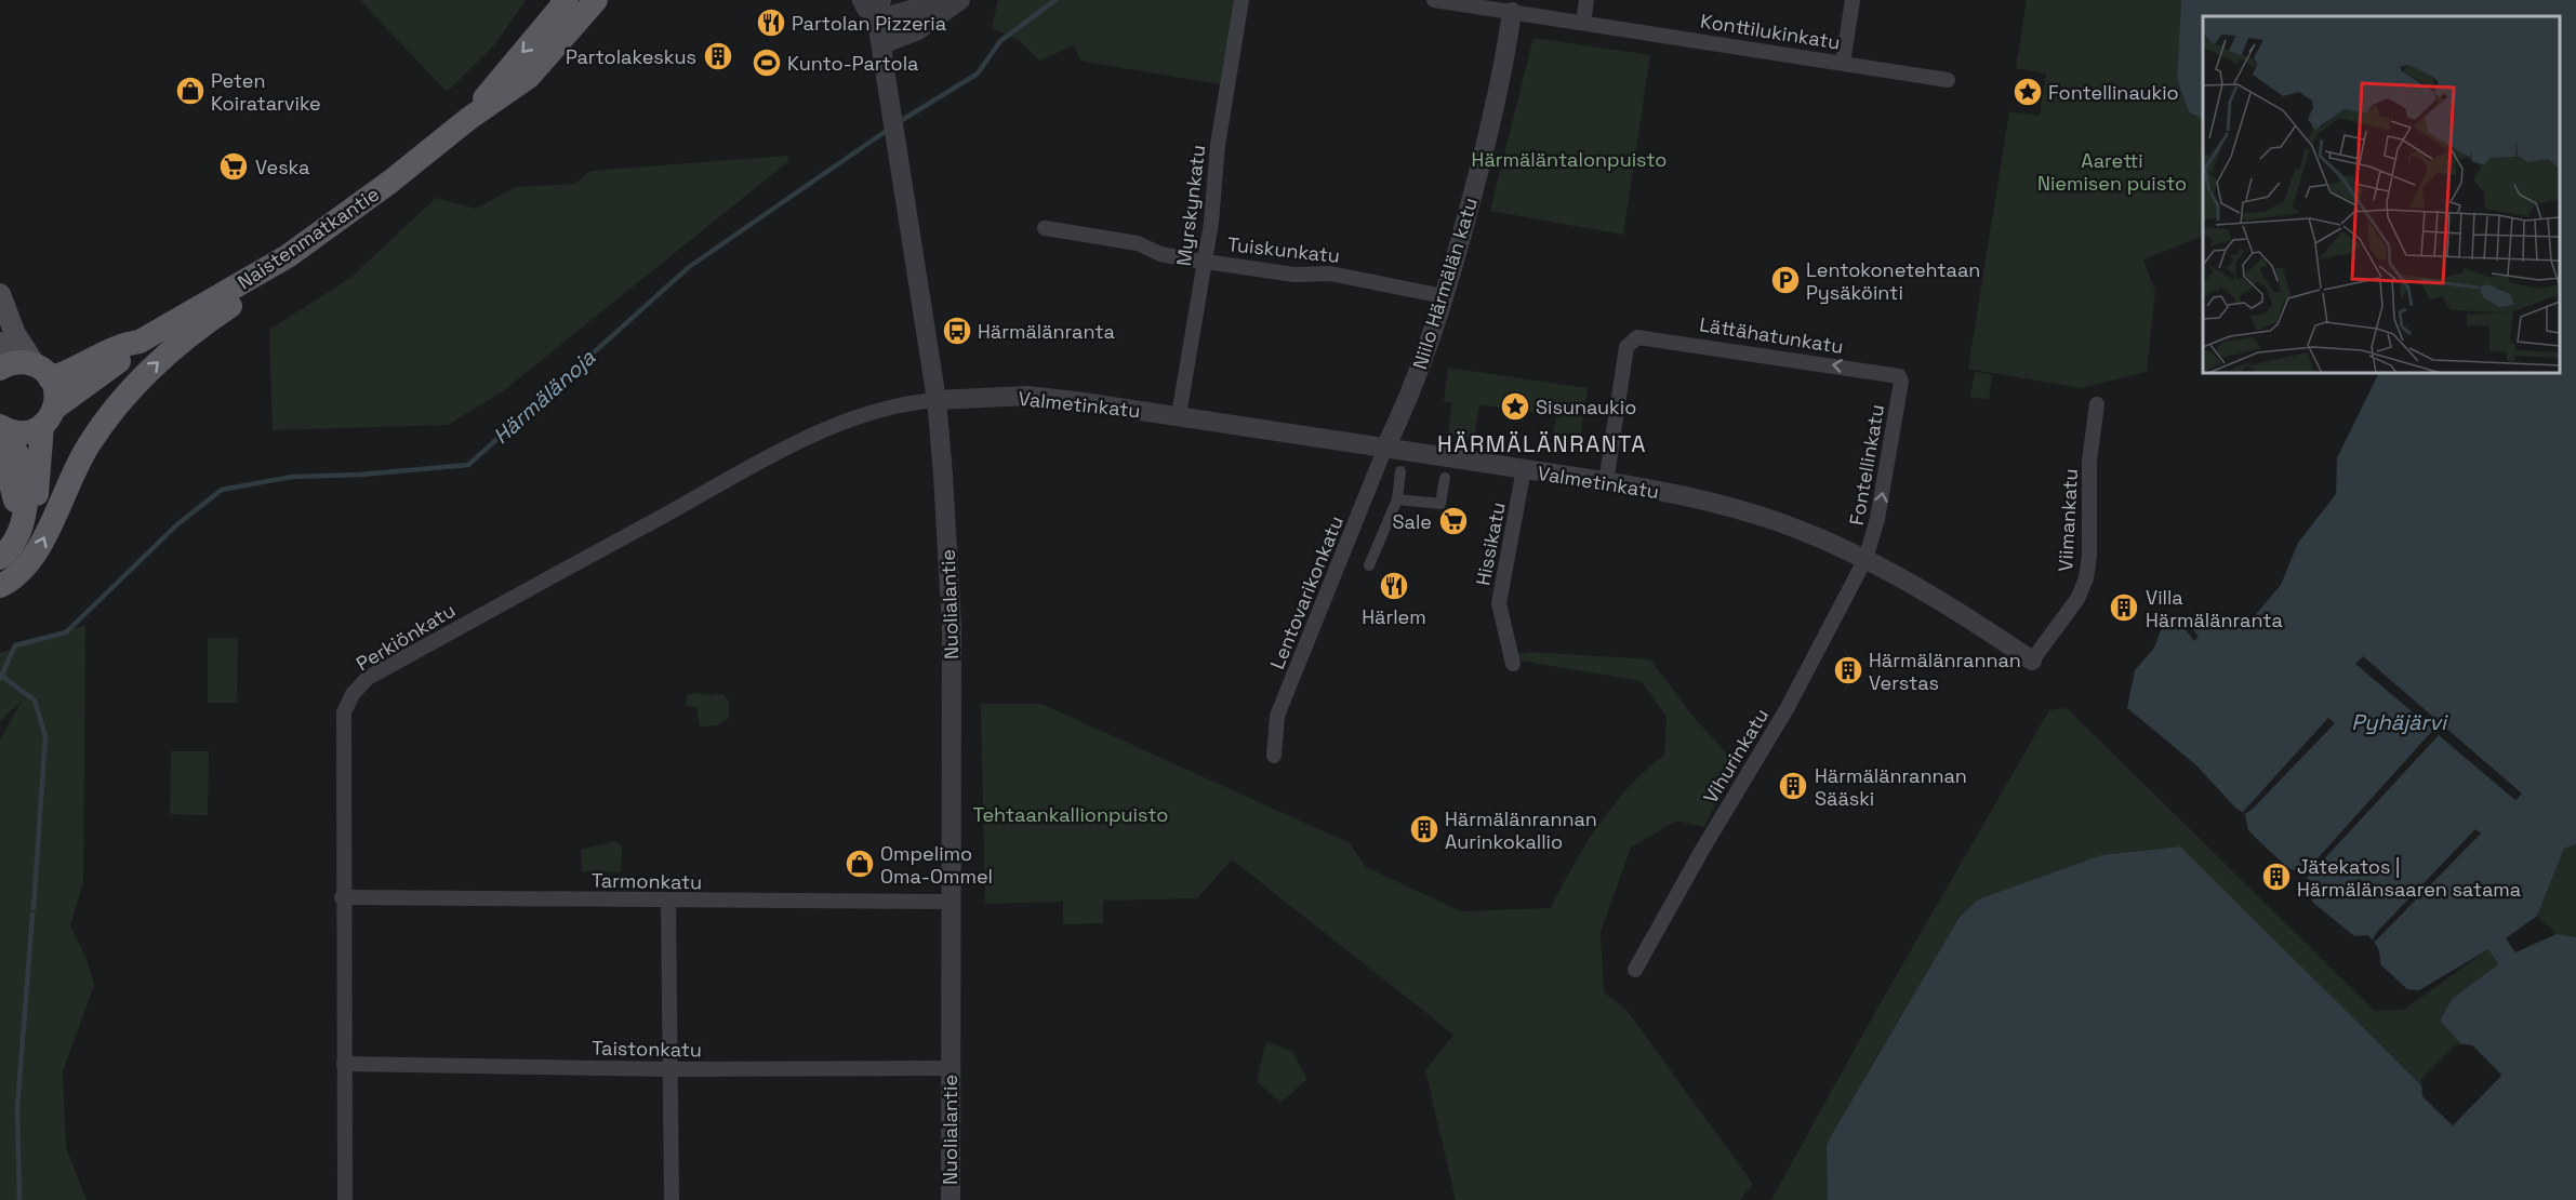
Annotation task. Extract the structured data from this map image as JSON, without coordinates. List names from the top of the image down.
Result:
{
  "streets": {
    "main road": ["Naistenmatkantie"],
    "street": [
      "Konttilukinkatu",
      "Myrskynkatu",
      "Tuiskunkatu",
      "Niilo Härmälän katu",
      "Lättähatunkatu",
      "Valmetinkatu",
      "Fontellinkatu",
      "Viimankatu",
      "Hissikatu",
      "Lentovarikonkatu",
      "Nuolialantie",
      "Perkiönkatu",
      "Vihurinkatu",
      "Tarmonkatu",
      "Taistonkatu"
    ]
  },
  "crossings": [
    ["Konttilukinkatu", "Niilo Härmälän katu"],
    ["Myrskynkatu", "Tuiskunkatu"],
    ["Myrskynkatu", "Valmetinkatu"],
    ["Tuiskunkatu", "Niilo Härmälän katu"],
    ["Niilo Härmälän katu", "Valmetinkatu"],
    ["Niilo Härmälän katu", "Lentovarikonkatu"],
    ["Lättähatunkatu", "Valmetinkatu"],
    ["Lättähatunkatu", "Fontellinkatu"],
    ["Valmetinkatu", "Fontellinkatu"],
    ["Valmetinkatu", "Viimankatu"],
    ["Valmetinkatu", "Hissikatu"],
    ["Valmetinkatu", "Lentovarikonkatu"],
    ["Valmetinkatu", "Nuolialantie"],
    ["Valmetinkatu", "Perkiönkatu"],
    ["Valmetinkatu", "Vihurinkatu"],
    ["Fontellinkatu", "Vihurinkatu"],
    ["Nuolialantie", "Perkiönkatu"],
    ["Nuolialantie", "Tarmonkatu"],
    ["Nuolialantie", "Taistonkatu"],
    ["Perkiönkatu", "Tarmonkatu"],
    ["Perkiönkatu", "Taistonkatu"]
  ],
  "one_way": ["Fontellinkatu"],
  "districts": ["HÄRMÄLÄNRANTA"],
  "water": ["Härmälänoja", "Pyhäjärvi"],
  "parks": ["Härmäläntalonpuisto", "Aaretti Niemisen puisto", "Tehtaankallionpuisto"],
  "places": {
    "restaurant": ["Partolan Pizzeria", "Härlem"],
    "building": [
      "Partolakeskus",
      "Villa Härmälänranta",
      "Härmälänrannan Verstas",
      "Härmälänrannan Sääski",
      "Härmälänrannan Aurinkokallio",
      "Jätekatos | Härmälänsaaren satama"
    ],
    "sports": ["Kunto-Partola"],
    "shop": ["Peten Koiratarvike", "Ompelimo Oma-Ommel"],
    "place": ["Fontellinaukio", "Sisunaukio"],
    "supermarket": ["Veska", "Sale"],
    "parking": ["Lentokonetehtaan Pysäköinti"],
    "bus stop": ["Härmälänranta"]
  }
}
